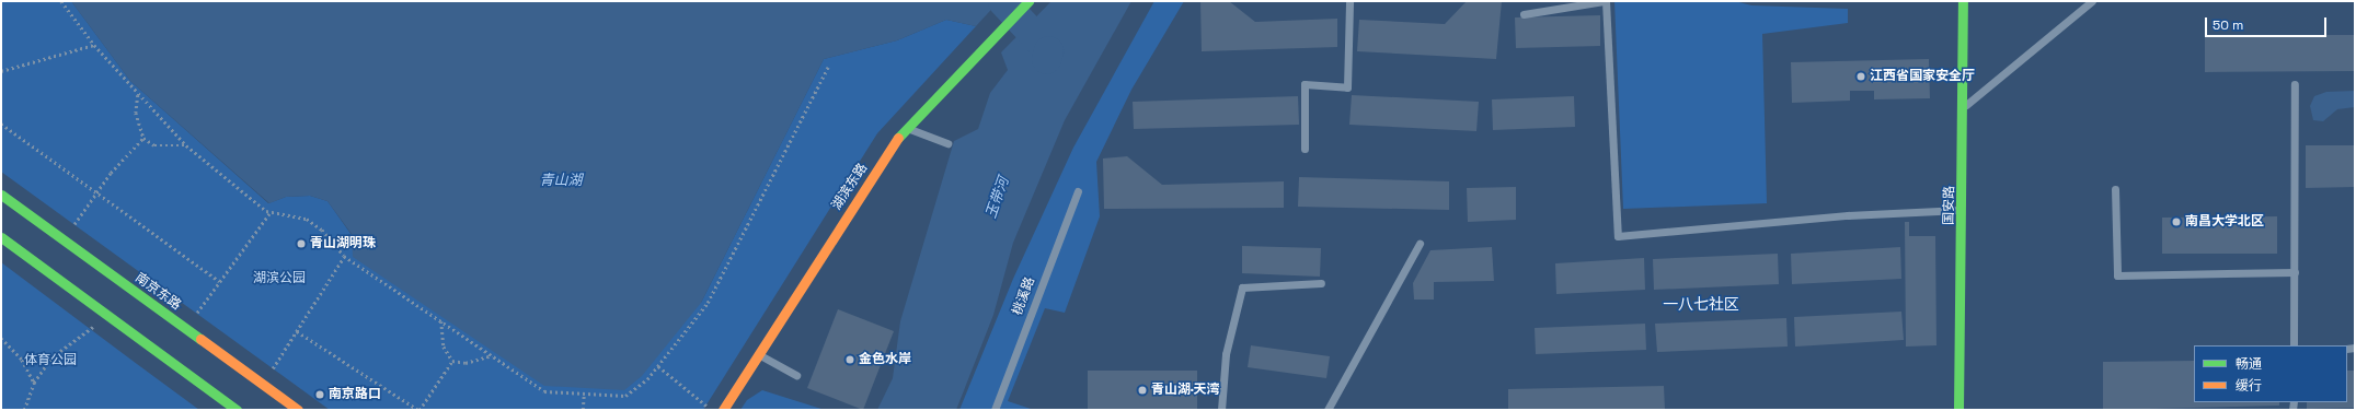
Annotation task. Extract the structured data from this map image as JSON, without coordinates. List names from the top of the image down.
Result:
{
  "streets": {
    "street": ["湖滨东路", "国安路", "南京东路"],
    "lane": ["桃溪路"]
  },
  "districts": ["一八七社区"],
  "water": ["青山湖", "玉带河"],
  "parks": ["湖滨公园", "体育公园"],
  "places": [
    "江西省国家安全厅",
    "南昌大学北区",
    "青山湖明珠",
    "金色水岸",
    "青山湖·天湾",
    "南京路口"
  ],
  "legend": ["畅通", "缓行"],
  "scale_bar": "50 m"
}
